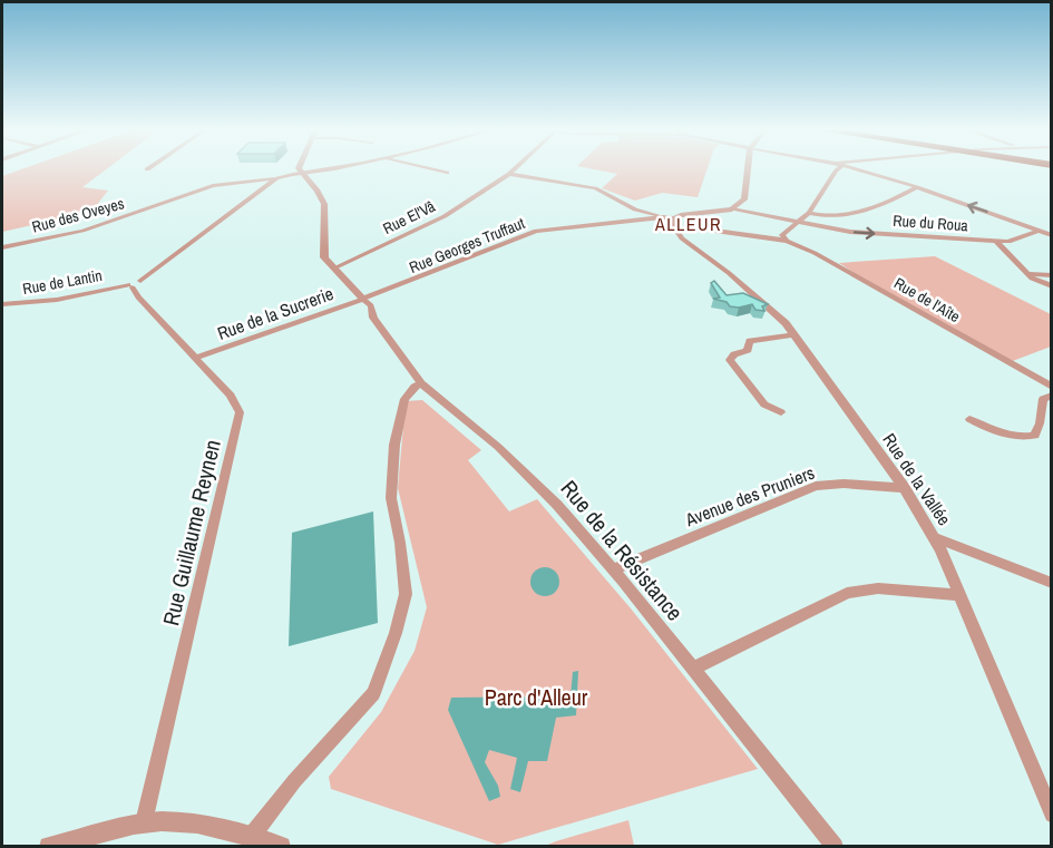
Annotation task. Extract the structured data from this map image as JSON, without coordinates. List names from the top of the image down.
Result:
{
  "streets": {
    "street": [
      "Rue des Oveyes",
      "Rue El'Vâ",
      "Rue du Roua",
      "Rue Georges Truffaut",
      "Rue de Lantin",
      "Rue de l'Aîte",
      "Rue de la Sucrerie",
      "Rue de la Vallée",
      "Avenue des Pruniers",
      "Rue Guillaume Reynen",
      "Rue de la Résistance"
    ]
  },
  "crossings": [
    ["Rue du Roua", "Rue Georges Truffaut"],
    ["Rue Georges Truffaut", "Rue de la Sucrerie"],
    ["Rue Georges Truffaut", "Rue de la Vallée"],
    ["Rue Georges Truffaut", "Rue de la Résistance"],
    ["Rue de Lantin", "Rue Guillaume Reynen"],
    ["Rue de la Sucrerie", "Rue Guillaume Reynen"],
    ["Rue de la Sucrerie", "Rue de la Résistance"],
    ["Rue de la Vallée", "Avenue des Pruniers"],
    ["Avenue des Pruniers", "Rue de la Résistance"]
  ],
  "districts": ["ALLEUR"],
  "parks": ["Parc d'Alleur"]
}
